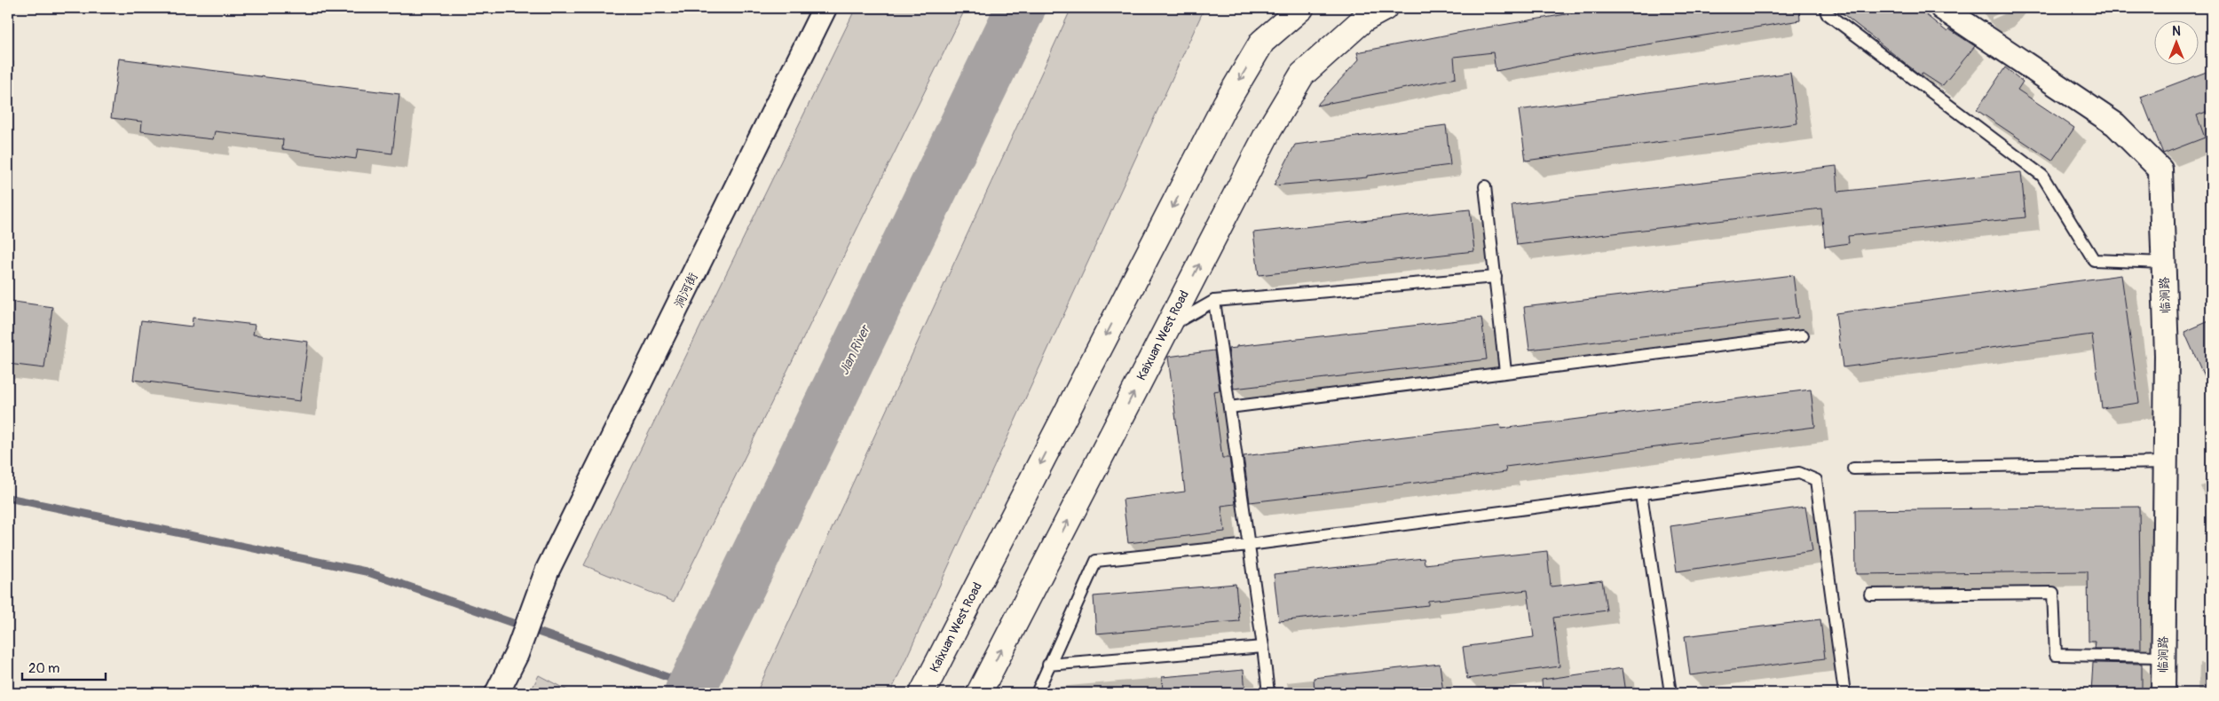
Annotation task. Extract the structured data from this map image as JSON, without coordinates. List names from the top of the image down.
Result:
{
  "streets": {
    "main road": ["Kaixuan West Road"],
    "street": ["涧河街", "临涧路"]
  },
  "water": ["Jian River"],
  "scale_bar": "20 m",
  "north": "top"
}
